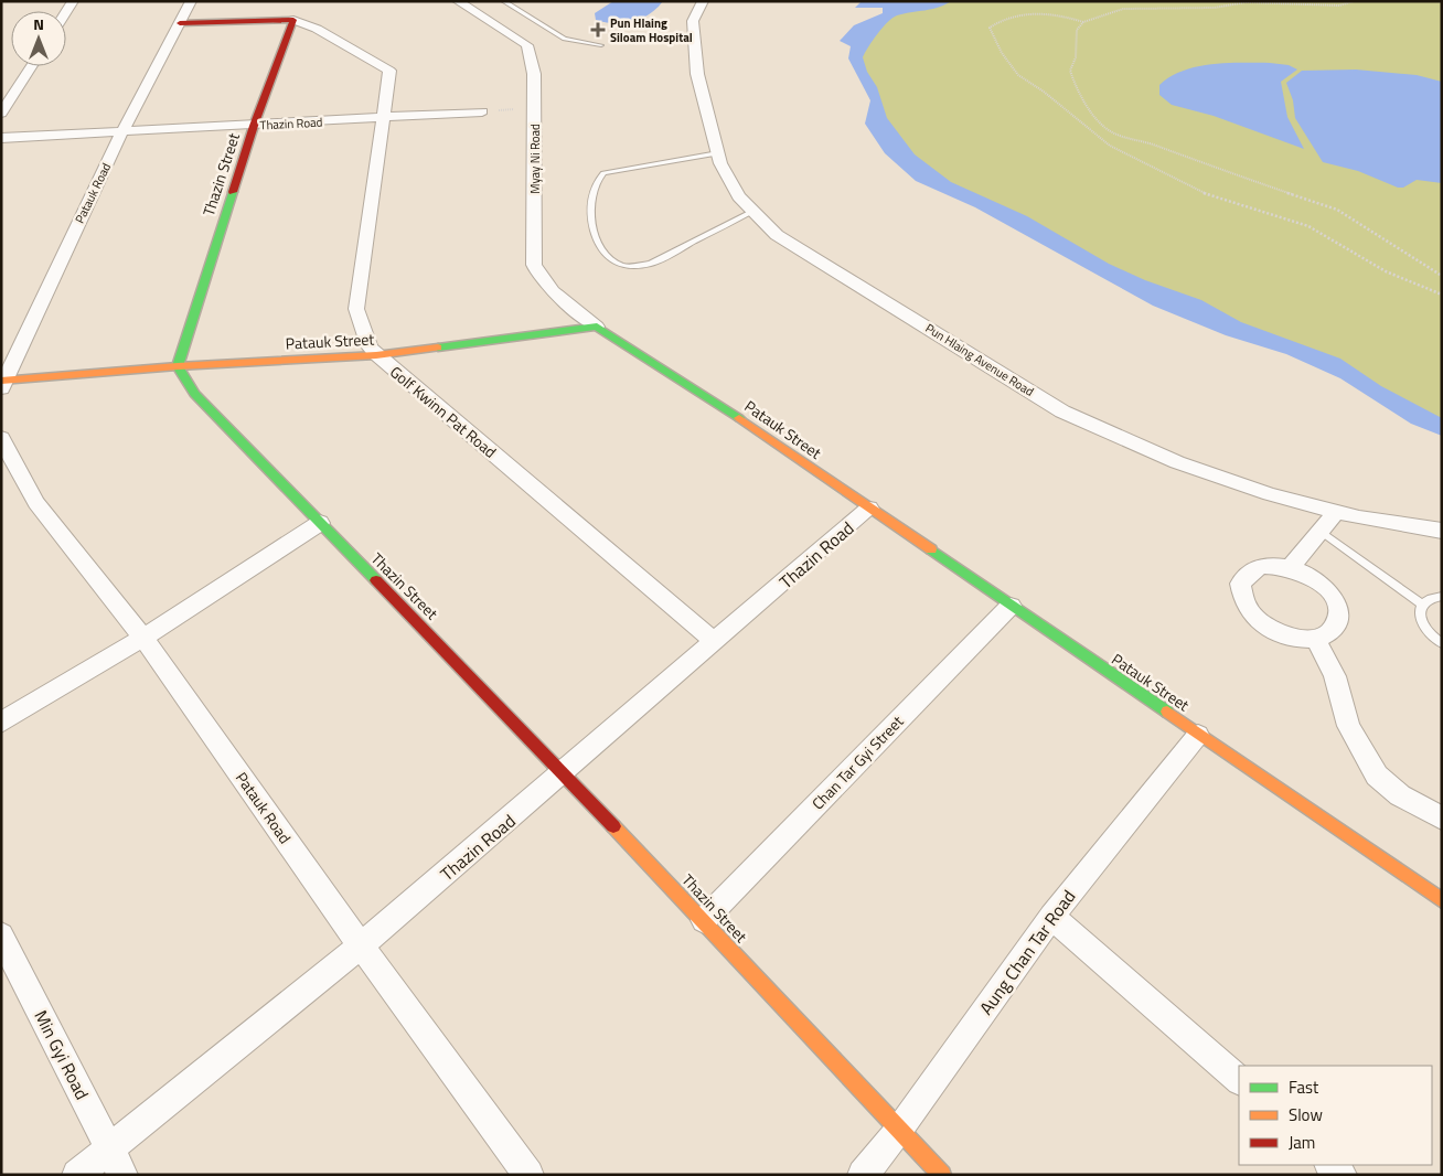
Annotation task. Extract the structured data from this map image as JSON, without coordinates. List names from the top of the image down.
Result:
{
  "streets": {
    "street": [
      "Thazin Road",
      "Myay Ni Road",
      "Thazin Street",
      "Patauk Road",
      "Patauk Street",
      "Pun Hlaing Avenue Road",
      "Golf Kwinn Pat Road",
      "Chan Tar Gyi Street",
      "Aung Chan Tar Road",
      "Min Gyi Road"
    ]
  },
  "crossings": [
    ["Thazin Road", "Thazin Street"],
    ["Thazin Road", "Patauk Road"],
    ["Thazin Road", "Patauk Street"],
    ["Thazin Road", "Golf Kwinn Pat Road"],
    ["Thazin Road", "Min Gyi Road"],
    ["Myay Ni Road", "Patauk Street"],
    ["Thazin Street", "Patauk Street"],
    ["Thazin Street", "Golf Kwinn Pat Road"],
    ["Thazin Street", "Chan Tar Gyi Street"],
    ["Thazin Street", "Aung Chan Tar Road"],
    ["Patauk Road", "Patauk Street"],
    ["Patauk Street", "Golf Kwinn Pat Road"],
    ["Patauk Street", "Chan Tar Gyi Street"],
    ["Patauk Street", "Aung Chan Tar Road"]
  ],
  "places": {
    "health": ["Pun Hlaing Siloam Hospital"]
  },
  "legend": ["Fast", "Slow", "Jam"],
  "north": "top"
}
